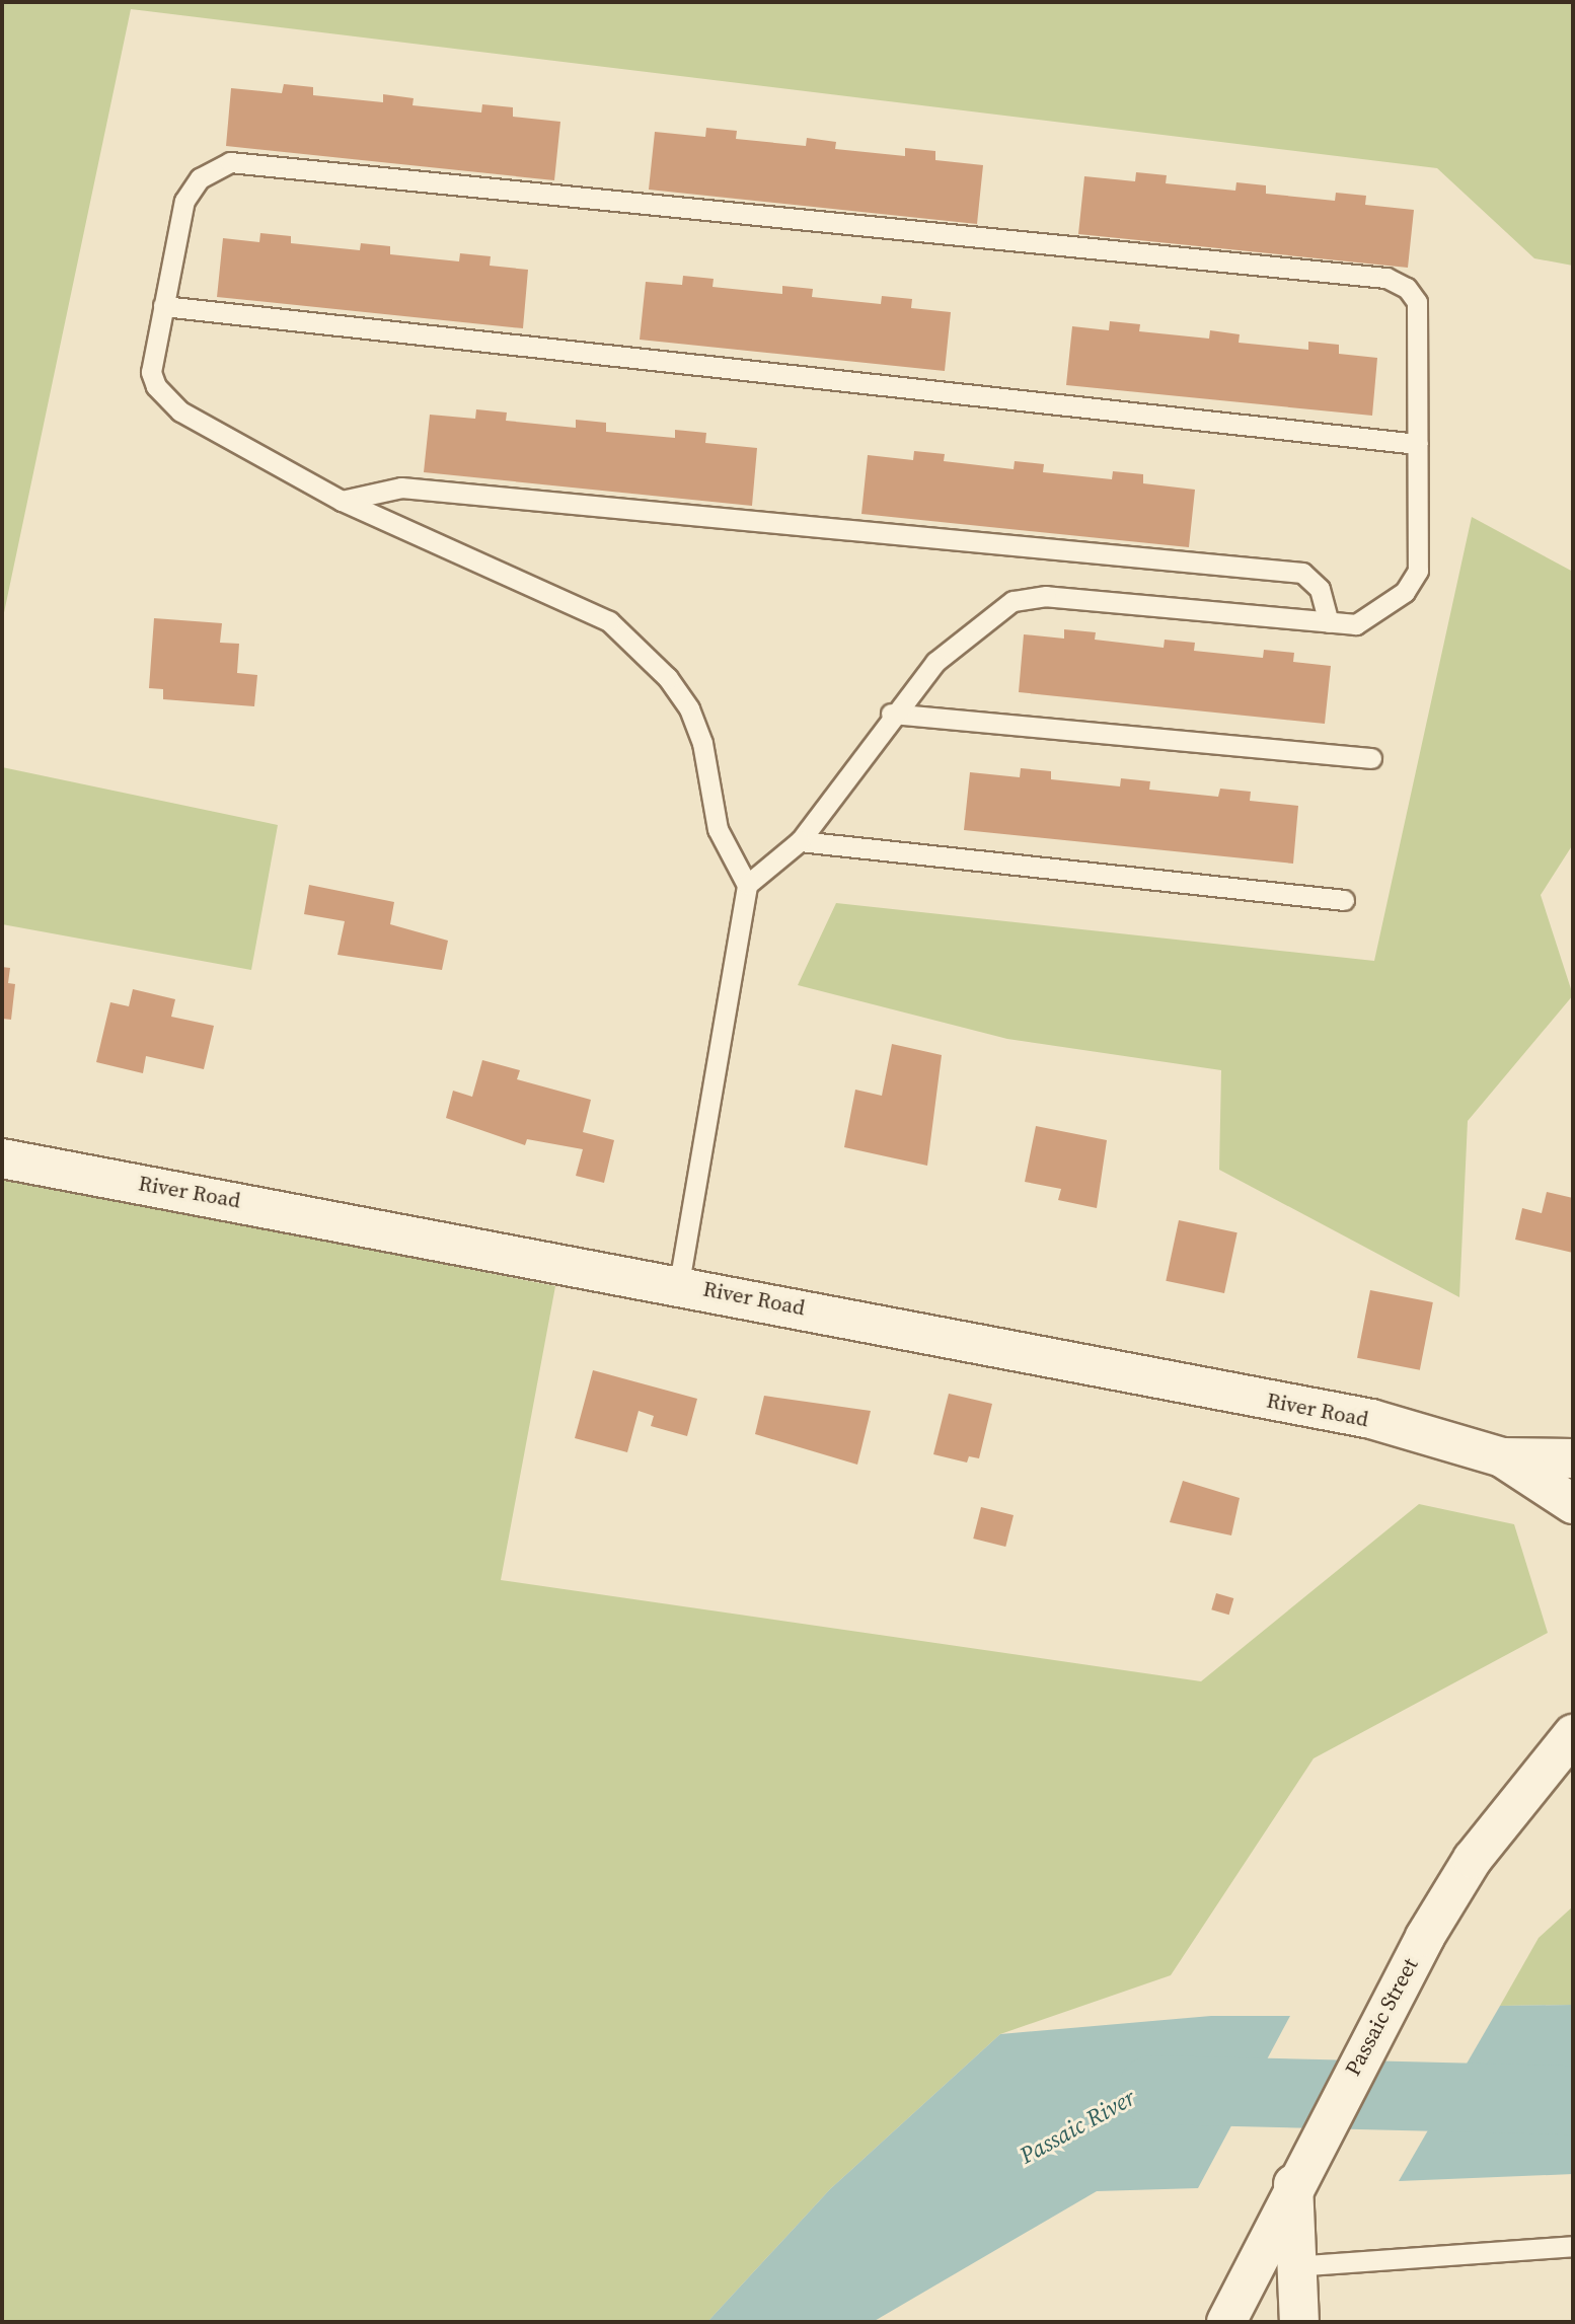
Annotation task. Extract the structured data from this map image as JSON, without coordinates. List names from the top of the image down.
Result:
{
  "streets": {
    "street": ["River Road", "Passaic Street"]
  },
  "water": ["Passaic River"]
}
